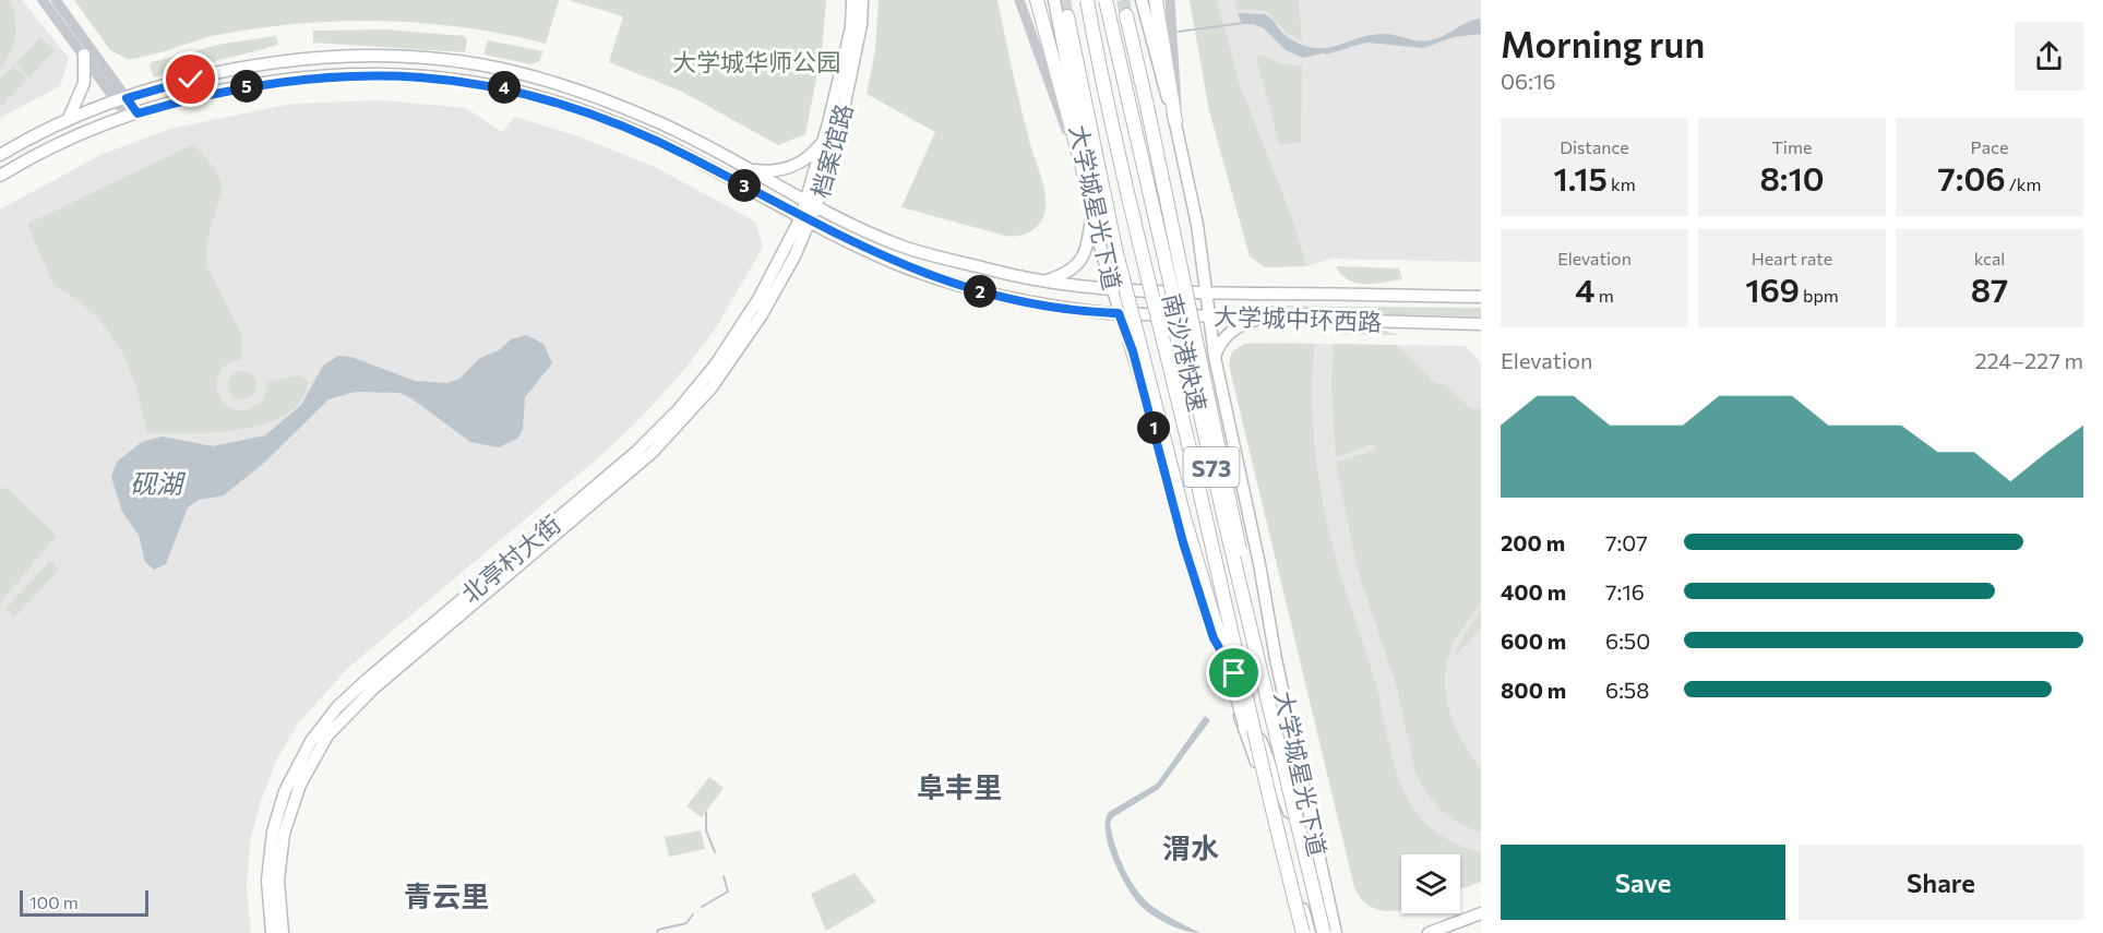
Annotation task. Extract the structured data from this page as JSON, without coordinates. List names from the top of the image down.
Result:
{
  "streets": {
    "highway": ["南沙港快速", "S73"],
    "main road": [
      "档案馆路",
      "大学城星光下道",
      "大学城中环西路",
      "北亭村大街"
    ]
  },
  "crossings": [
    ["档案馆路", "大学城中环西路"],
    ["档案馆路", "北亭村大街"],
    ["大学城星光下道", "大学城中环西路"],
    ["大学城星光下道", "南沙港快速"],
    ["大学城中环西路", "北亭村大街"]
  ],
  "districts": ["阜丰里", "渭水", "青云里"],
  "water": ["砚湖"],
  "parks": ["大学城华师公园"],
  "scale_bar": "100 m",
  "page": {
    "heading": ["Morning run", "06:16"],
    "pins": [
      "5",
      "4",
      "3",
      "2",
      "1"
    ],
    "stats": [
      ["Distance", "1.15 km"],
      ["Time", "8:10"],
      ["Pace", "7:06 /km"],
      ["Elevation", "4 m"],
      ["Heart rate", "169 bpm"],
      ["kcal", "87"]
    ],
    "chart": ["Elevation", "224–227 m"],
    "list": [
      {
        "name": "200 m",
        "note": "7:07"
      },
      {
        "name": "400 m",
        "note": "7:16"
      },
      {
        "name": "600 m",
        "note": "6:50"
      },
      {
        "name": "800 m",
        "note": "6:58"
      }
    ],
    "buttons": ["Save", "Share"],
    "scale": "100 m"
  }
}
